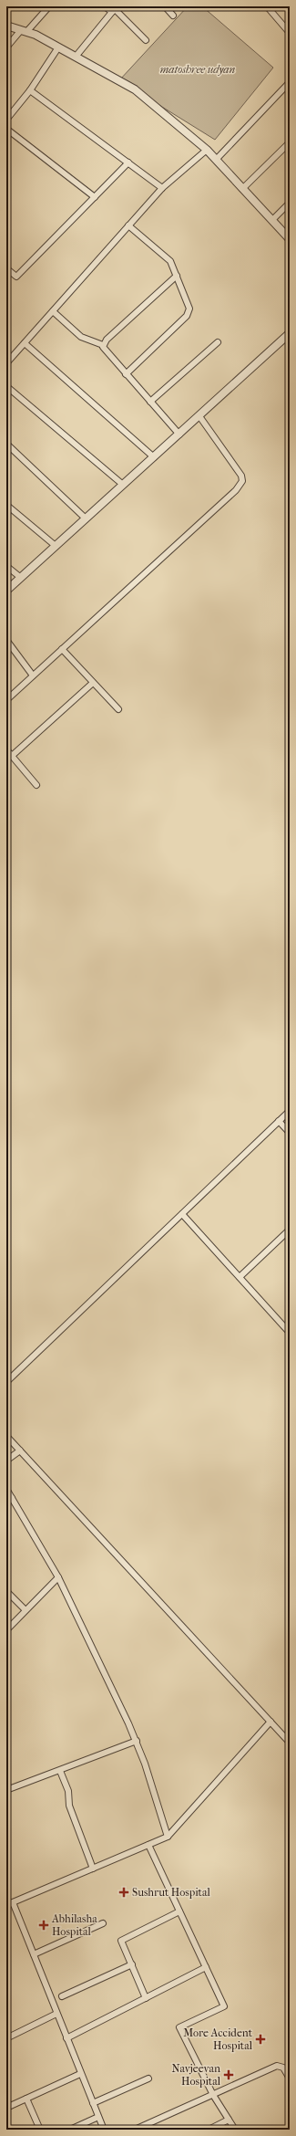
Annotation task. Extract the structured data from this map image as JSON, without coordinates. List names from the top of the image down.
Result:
{
  "parks": ["matoshree udyan"],
  "places": {
    "health": [
      "Sushrut Hospital",
      "Abhilasha Hospital",
      "More Accident Hospital",
      "Navjeevan Hospital"
    ]
  }
}
